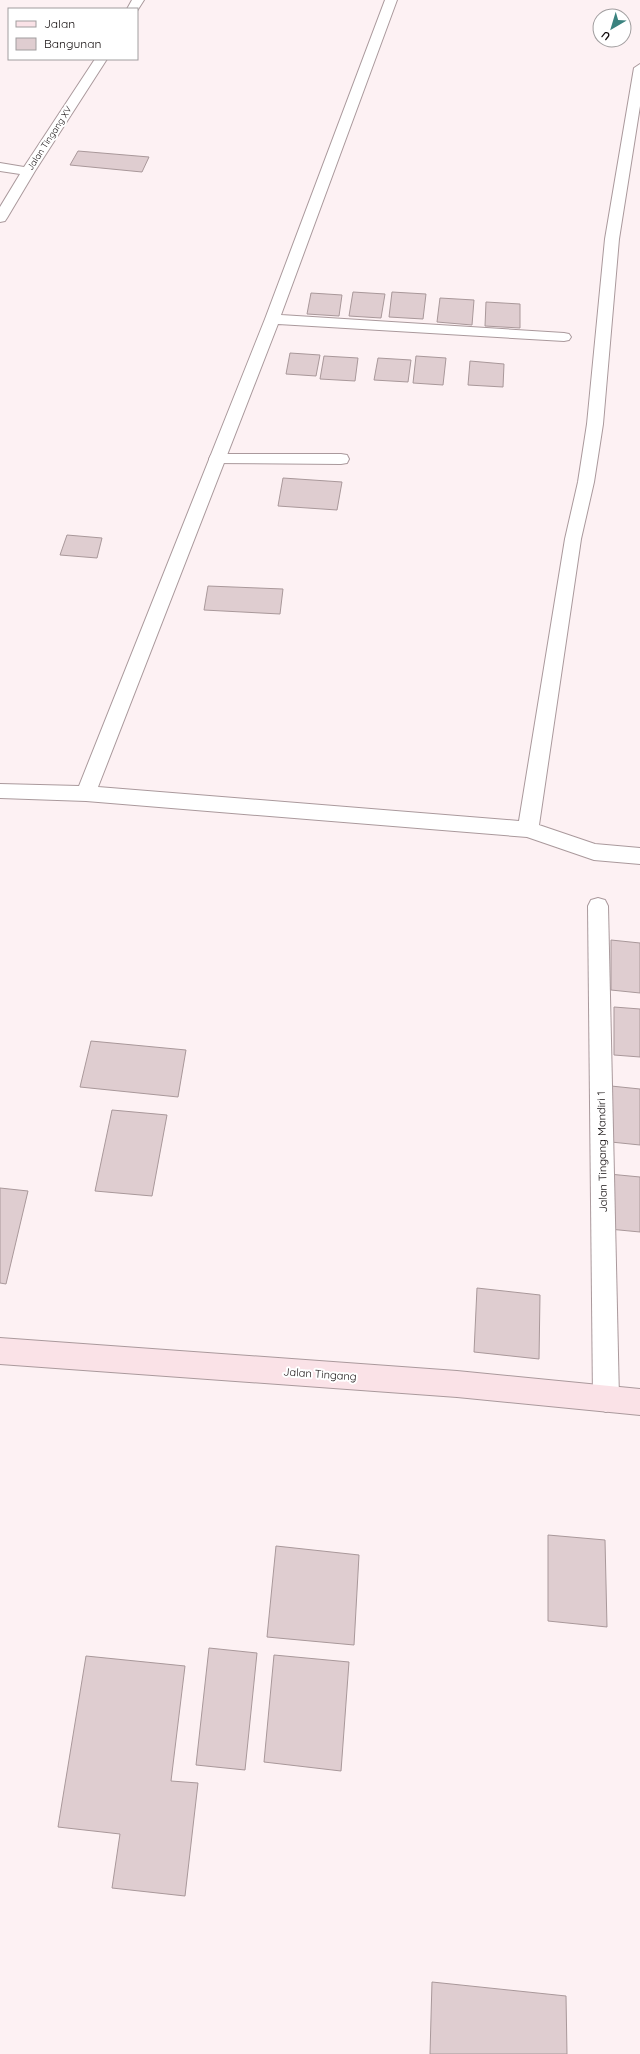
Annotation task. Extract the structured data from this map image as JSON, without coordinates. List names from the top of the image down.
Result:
{
  "streets": {
    "main road": ["Jalan Tingang"],
    "street": ["Jalan Tingang XV", "Jalan Tingang Mandiri 1"]
  },
  "crossings": [
    ["Jalan Tingang Mandiri 1", "Jalan Tingang"]
  ],
  "legend": ["Jalan", "Bangunan"],
  "north": "bottom left"
}
